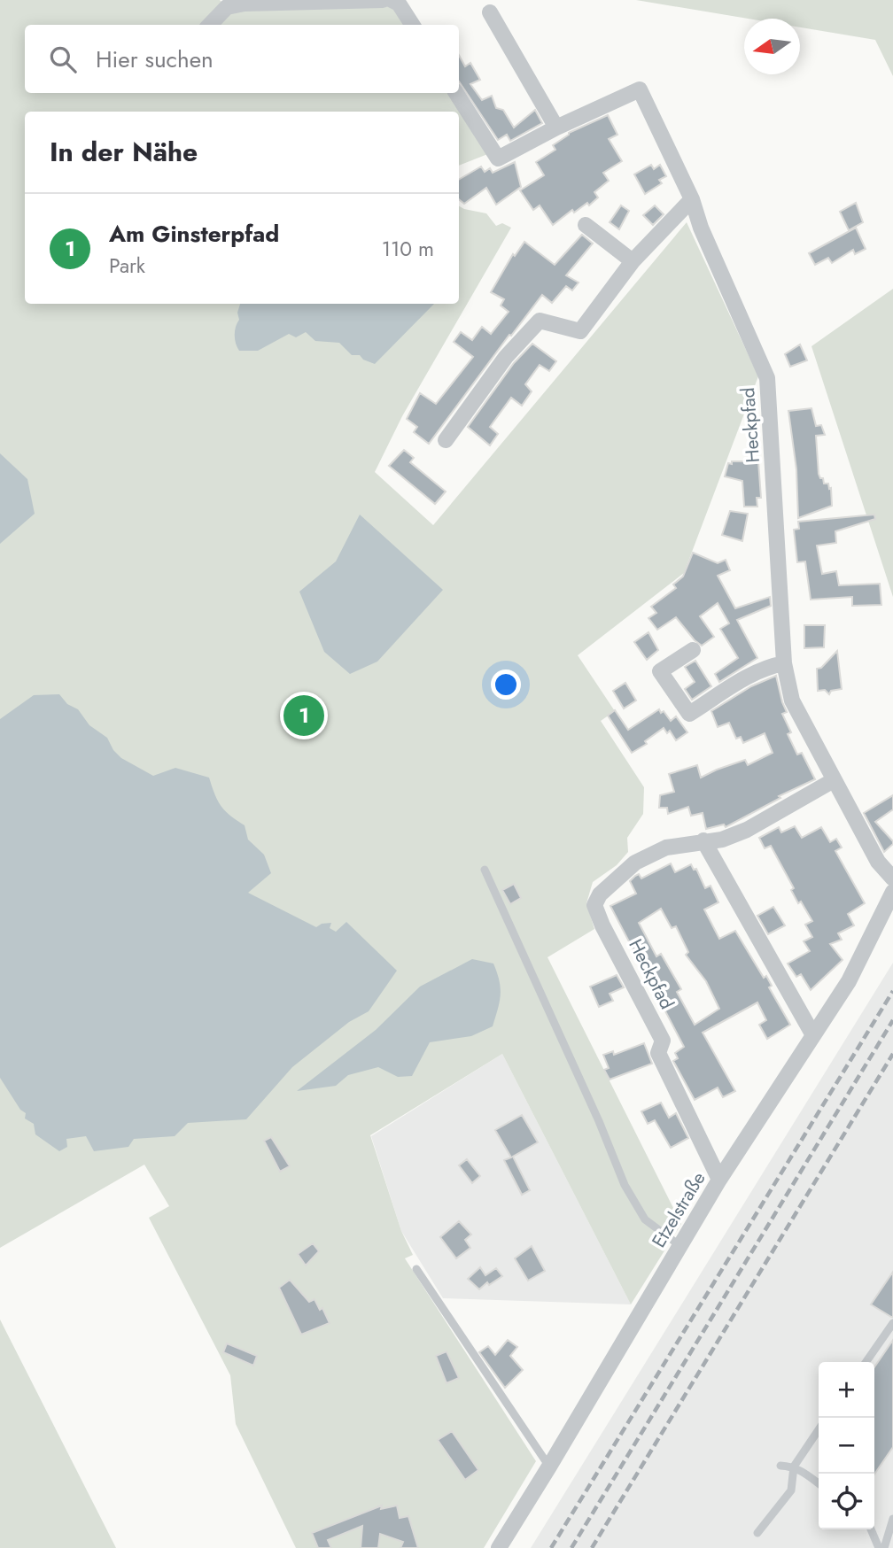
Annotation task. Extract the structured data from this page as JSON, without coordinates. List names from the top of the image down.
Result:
{
  "streets": {
    "street": ["Heckpfad", "Etzelstraße"]
  },
  "crossings": [
    ["Heckpfad", "Etzelstraße"]
  ],
  "north": "left",
  "page": {
    "search": "Hier suchen",
    "heading": "In der Nähe",
    "list": [
      {
        "mark": "1",
        "name": "Am Ginsterpfad",
        "note": "Park",
        "value": "110 m"
      }
    ],
    "pins": "1",
    "map_buttons": ["+", "−"]
  }
}
